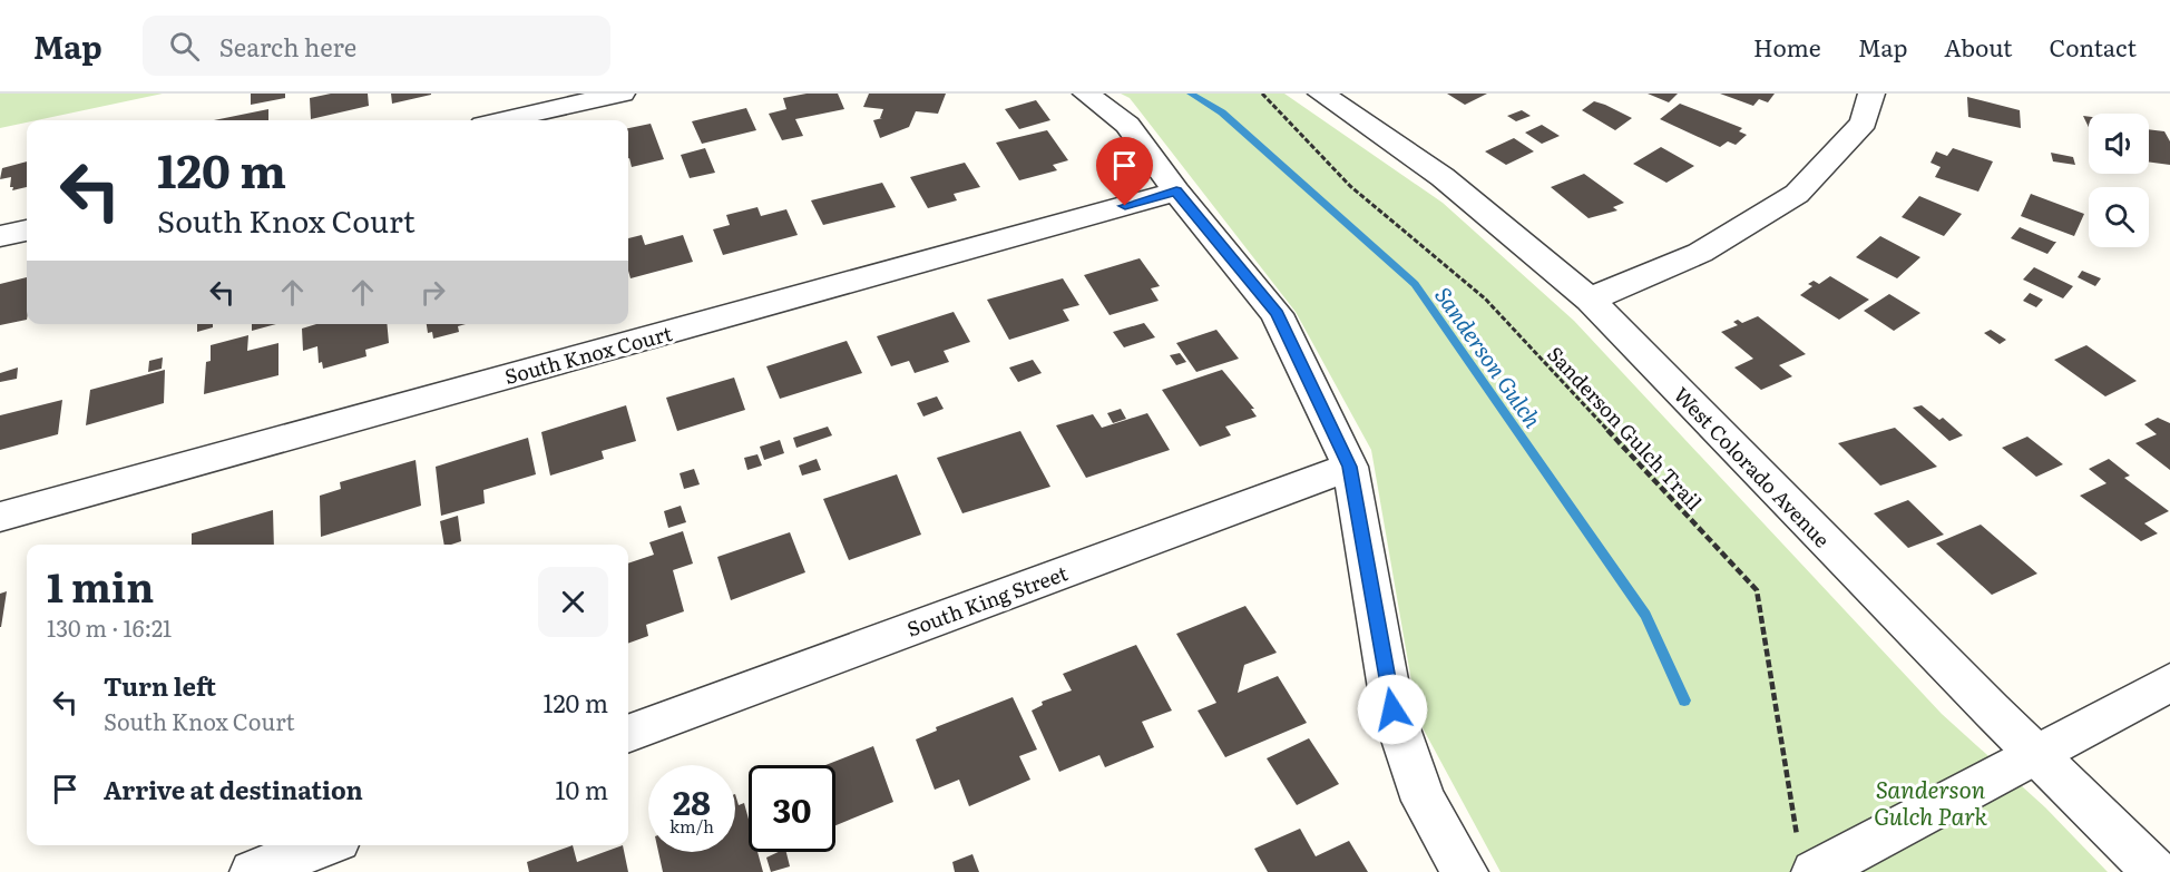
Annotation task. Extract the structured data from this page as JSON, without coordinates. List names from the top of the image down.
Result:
{
  "streets": {
    "street": ["South Knox Court", "West Colorado Avenue", "South King Street"],
    "path": ["Sanderson Gulch Trail"]
  },
  "water": ["Sanderson Gulch"],
  "parks": ["Sanderson Gulch Park"],
  "page": {
    "header": "Map",
    "search": "Search here",
    "nav": [
      "Home",
      "Map",
      "About",
      "Contact"
    ],
    "turn": ["120 m", "South Knox Court"],
    "heading": ["1 min", "130 m · 16:21"],
    "list": [
      {
        "name": "Turn left",
        "note": "South Knox Court",
        "value": "120 m"
      },
      {
        "name": "Arrive at destination",
        "value": "10 m"
      }
    ],
    "speed": "28 km/h",
    "limit": "30"
  }
}
